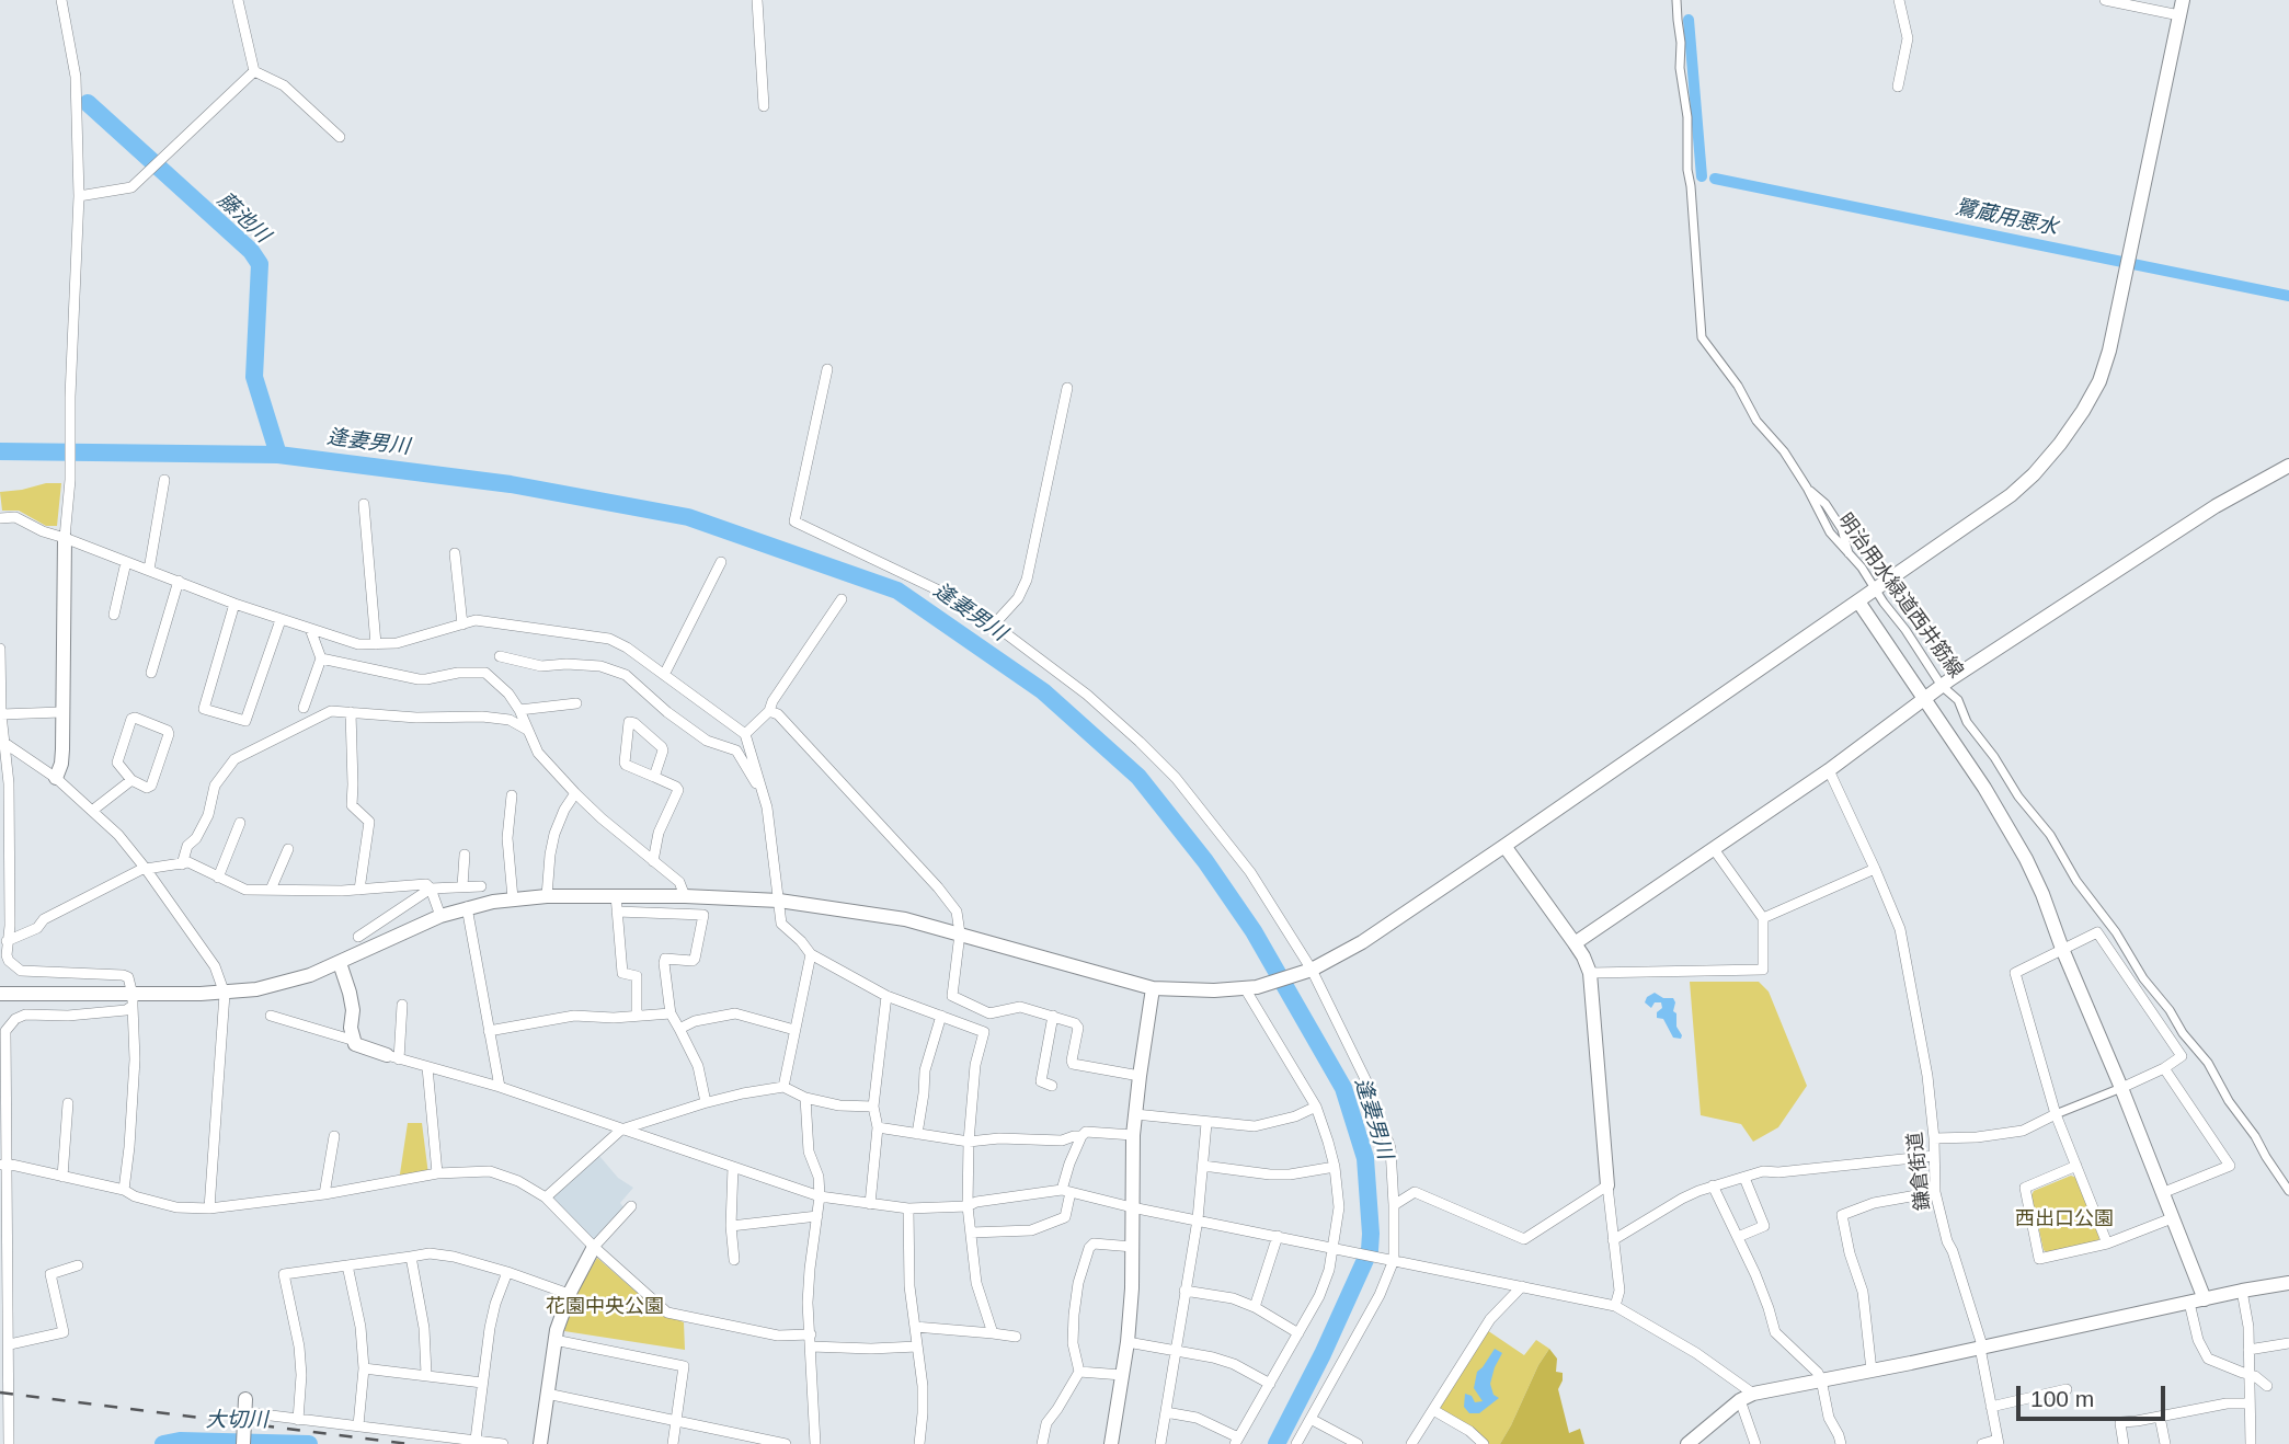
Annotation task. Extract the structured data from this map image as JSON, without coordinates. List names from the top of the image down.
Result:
{
  "streets": {
    "street": ["明治用水緑道西井筋線", "鎌倉街道"]
  },
  "water": [
    "藤池川",
    "鷺蔵用悪水",
    "逢妻男川",
    "大切川"
  ],
  "parks": ["西出口公園", "花園中央公園"],
  "scale_bar": "100 m"
}
